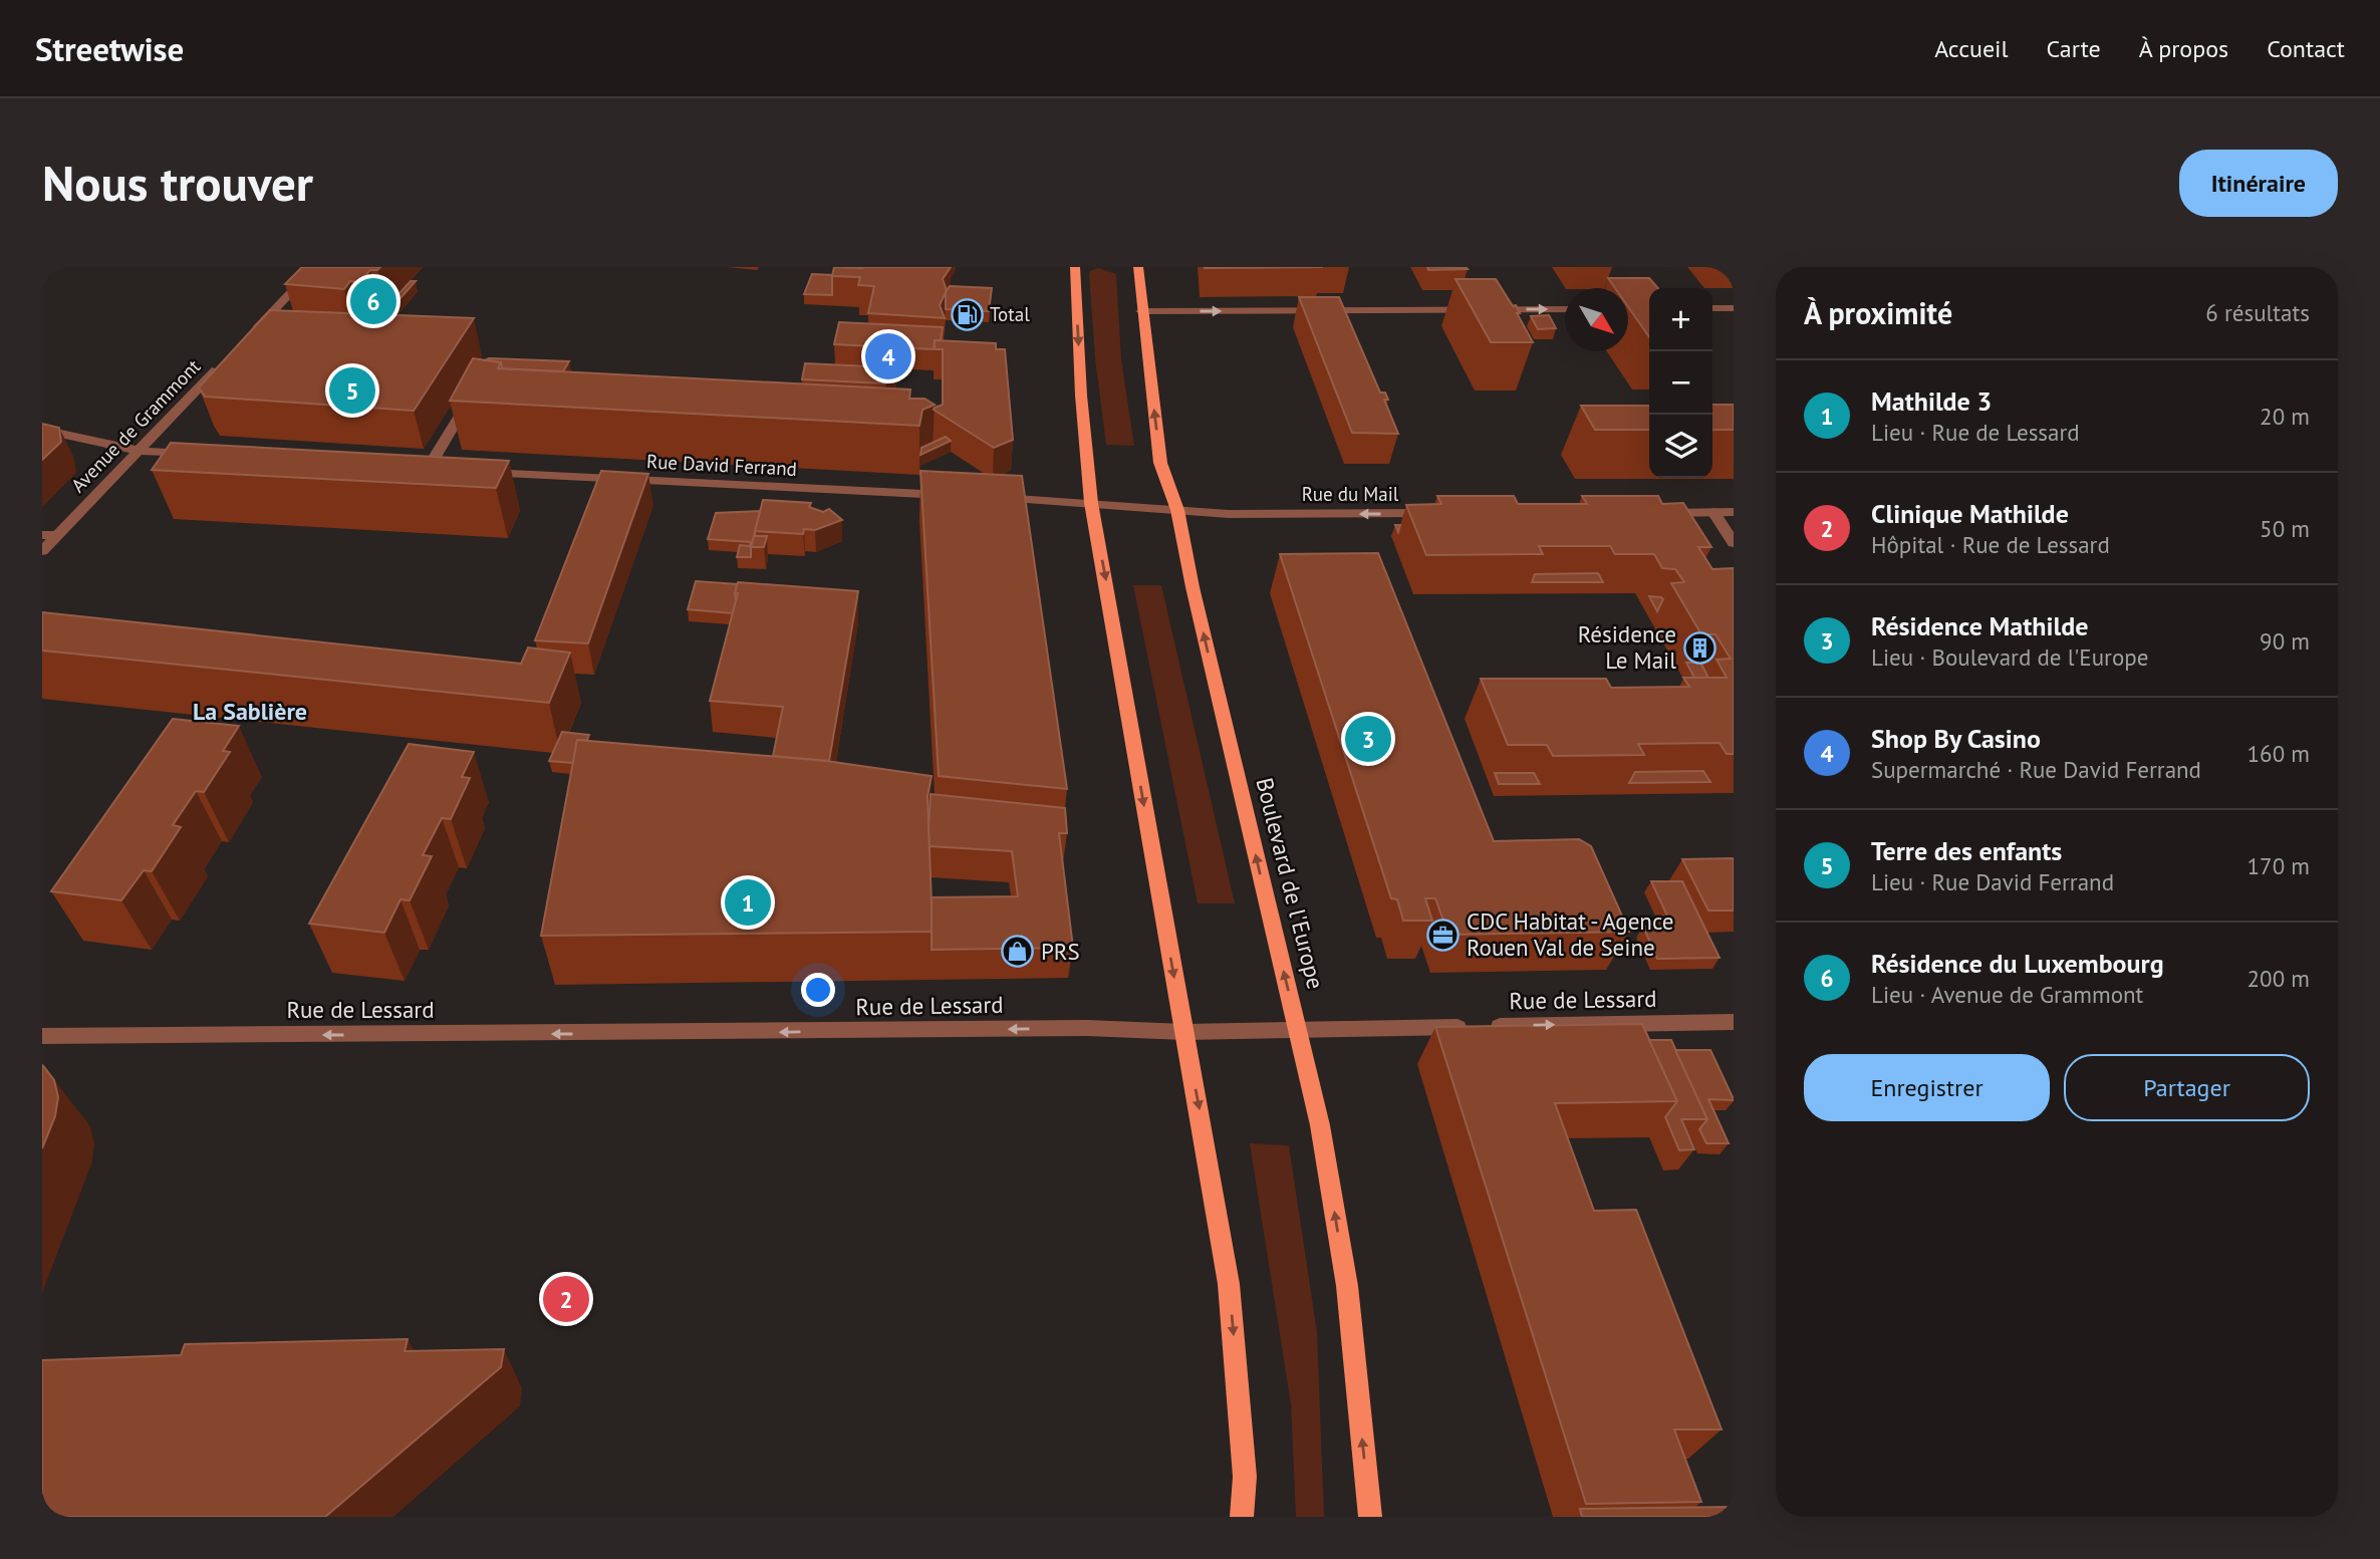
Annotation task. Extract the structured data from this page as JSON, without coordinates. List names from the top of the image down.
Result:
{
  "streets": {
    "main road": ["Boulevard de l'Europe"],
    "street": [
      "Avenue de Grammont",
      "Rue David Ferrand",
      "Rue du Mail",
      "Rue de Lessard"
    ]
  },
  "crossings": [
    ["Rue du Mail", "Boulevard de l'Europe"],
    ["Boulevard de l'Europe", "Rue de Lessard"]
  ],
  "one_way": ["Rue du Mail"],
  "districts": ["La Sablière"],
  "places": {
    "fuel station": ["Total"],
    "building": ["Résidence Le Mail"],
    "office": ["CDC Habitat - Agence Rouen Val de Seine"],
    "shop": ["PRS"]
  },
  "north": "bottom right",
  "page": {
    "header": "Streetwise",
    "nav": [
      "Accueil",
      "Carte",
      "À propos",
      "Contact"
    ],
    "buttons": [
      "Itinéraire",
      ["Enregistrer", "Partager"]
    ],
    "title": "Nous trouver",
    "heading": ["À proximité", "6 résultats"],
    "pins": [
      "6",
      "4",
      "5",
      "3",
      "1",
      "2"
    ],
    "map_buttons": ["+", "−"],
    "list": [
      {
        "mark": "1",
        "name": "Mathilde 3",
        "note": "Lieu · Rue de Lessard",
        "value": "20 m"
      },
      {
        "mark": "2",
        "name": "Clinique Mathilde",
        "note": "Hôpital · Rue de Lessard",
        "value": "50 m"
      },
      {
        "mark": "3",
        "name": "Résidence Mathilde",
        "note": "Lieu · Boulevard de l'Europe",
        "value": "90 m"
      },
      {
        "mark": "4",
        "name": "Shop By Casino",
        "note": "Supermarché · Rue David Ferrand",
        "value": "160 m"
      },
      {
        "mark": "5",
        "name": "Terre des enfants",
        "note": "Lieu · Rue David Ferrand",
        "value": "170 m"
      },
      {
        "mark": "6",
        "name": "Résidence du Luxembourg",
        "note": "Lieu · Avenue de Grammont",
        "value": "200 m"
      }
    ]
  }
}
